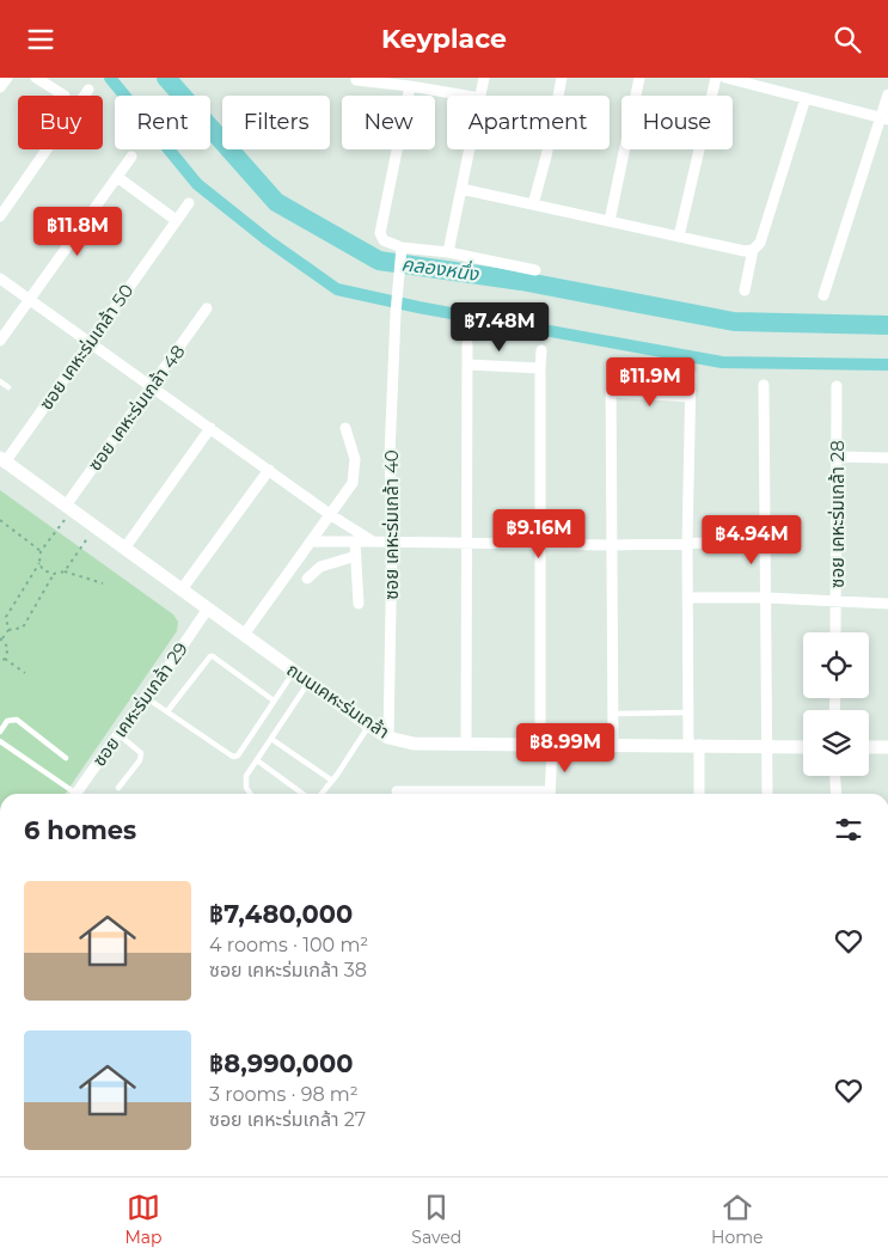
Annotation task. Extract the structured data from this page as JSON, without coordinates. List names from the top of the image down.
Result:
{
  "streets": {
    "street": [
      "ซอย เคหะร่มเกล้า 50",
      "ซอย เคหะร่มเกล้า 48",
      "ซอย เคหะร่มเกล้า 28",
      "ซอย เคหะร่มเกล้า 40",
      "ถนนเคหะร่มเกล้า",
      "ซอย เคหะร่มเกล้า 29"
    ]
  },
  "crossings": [
    ["ซอย เคหะร่มเกล้า 50", "ถนนเคหะร่มเกล้า"],
    ["ซอย เคหะร่มเกล้า 48", "ถนนเคหะร่มเกล้า"],
    ["ซอย เคหะร่มเกล้า 40", "ถนนเคหะร่มเกล้า"],
    ["ถนนเคหะร่มเกล้า", "ซอย เคหะร่มเกล้า 29"]
  ],
  "water": ["คลองหนึ่ง"],
  "page": {
    "header": "Keyplace",
    "chip": [
      "Buy",
      "Rent",
      "Filters",
      "New",
      "Apartment",
      "House"
    ],
    "price": [
      "฿11.8M",
      "฿7.48M",
      "฿11.9M",
      "฿9.16M",
      "฿4.94M",
      "฿8.99M"
    ],
    "heading": "6 homes",
    "list": [
      {
        "name": "฿7,480,000",
        "note": "4 rooms · 100 m² · ซอย เคหะร่มเกล้า 38"
      },
      {
        "name": "฿8,990,000",
        "note": "3 rooms · 98 m² · ซอย เคหะร่มเกล้า 27"
      }
    ],
    "tabs": ["Map", "Saved", "Home"]
  }
}
